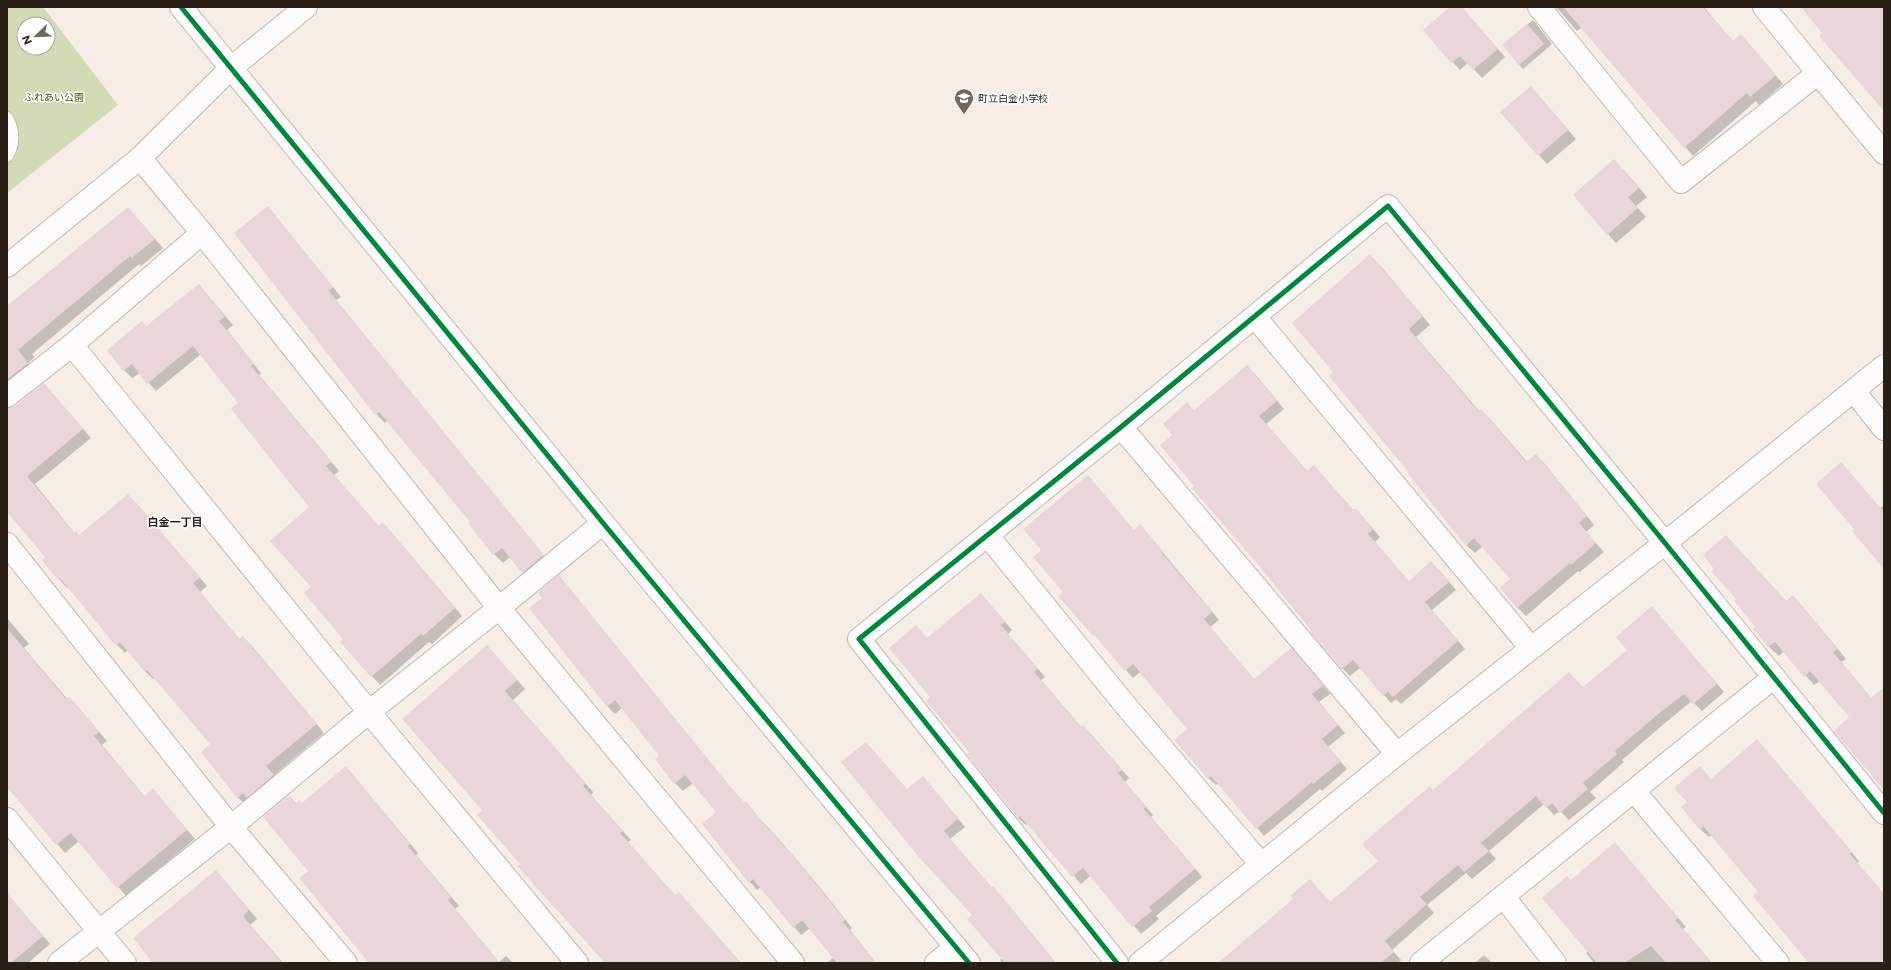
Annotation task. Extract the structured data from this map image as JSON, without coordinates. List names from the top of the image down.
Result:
{
  "districts": ["白金一丁目"],
  "parks": ["ふれあい公園"],
  "places": {
    "school or university": ["町立白金小学校"]
  },
  "north": "bottom left"
}
